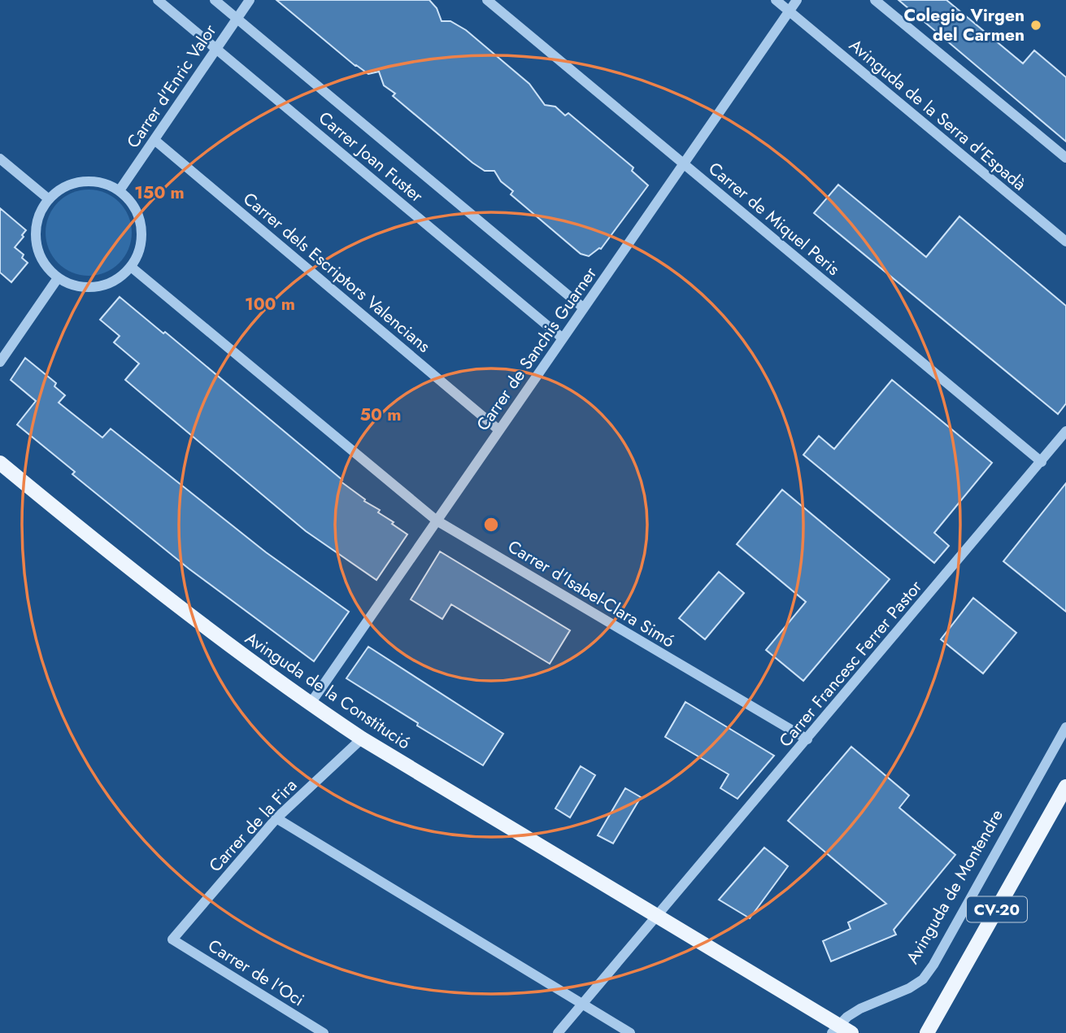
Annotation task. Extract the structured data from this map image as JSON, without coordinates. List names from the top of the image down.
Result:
{
  "streets": {
    "main road": ["Avinguda de la Constitució", "CV-20"],
    "street": [
      "Carrer d'Enric Valor",
      "Avinguda de la Serra d'Espadà",
      "Carrer Joan Fuster",
      "Carrer de Miquel Peris",
      "Carrer dels Escriptors Valencians",
      "Carrer de Sanchis Guarner",
      "Carrer d'Isabel-Clara Simó",
      "Carrer Francesc Ferrer Pastor",
      "Carrer de la Fira",
      "Avinguda de Montendre",
      "Carrer de l'Oci"
    ]
  },
  "crossings": [
    ["Carrer d'Enric Valor", "Carrer Joan Fuster"],
    ["Carrer d'Enric Valor", "Carrer dels Escriptors Valencians"],
    ["Carrer d'Enric Valor", "Carrer d'Isabel-Clara Simó"],
    ["Avinguda de la Serra d'Espadà", "Carrer de Sanchis Guarner"],
    ["Carrer Joan Fuster", "Carrer de Sanchis Guarner"],
    ["Carrer de Miquel Peris", "Carrer de Sanchis Guarner"],
    ["Carrer de Miquel Peris", "Carrer Francesc Ferrer Pastor"],
    ["Carrer dels Escriptors Valencians", "Carrer de Sanchis Guarner"],
    ["Carrer de Sanchis Guarner", "Carrer d'Isabel-Clara Simó"],
    ["Carrer de Sanchis Guarner", "Avinguda de la Constitució"],
    ["Carrer d'Isabel-Clara Simó", "Carrer Francesc Ferrer Pastor"],
    ["Carrer Francesc Ferrer Pastor", "Avinguda de la Constitució"],
    ["Avinguda de la Constitució", "Carrer de la Fira"],
    ["Avinguda de la Constitució", "Avinguda de Montendre"],
    ["Carrer de la Fira", "Carrer de l'Oci"]
  ],
  "places": ["Colegio Virgen del Carmen"],
  "rings": ["150 m", "100 m", "50 m"]
}
